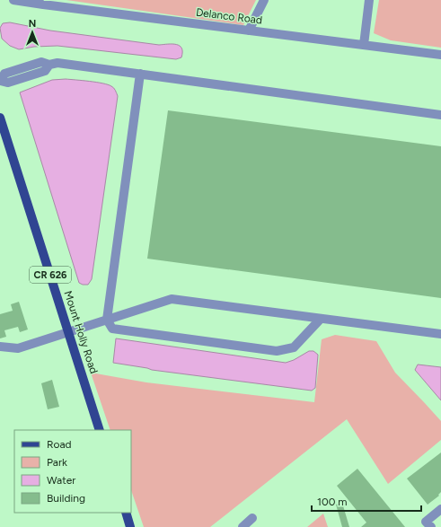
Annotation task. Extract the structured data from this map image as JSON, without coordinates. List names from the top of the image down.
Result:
{
  "streets": {
    "main road": ["CR 626", "Mount Holly Road"],
    "street": ["Delanco Road"]
  },
  "legend": [
    "Road",
    "Park",
    "Water",
    "Building"
  ],
  "scale_bar": "100 m",
  "north": "top"
}
